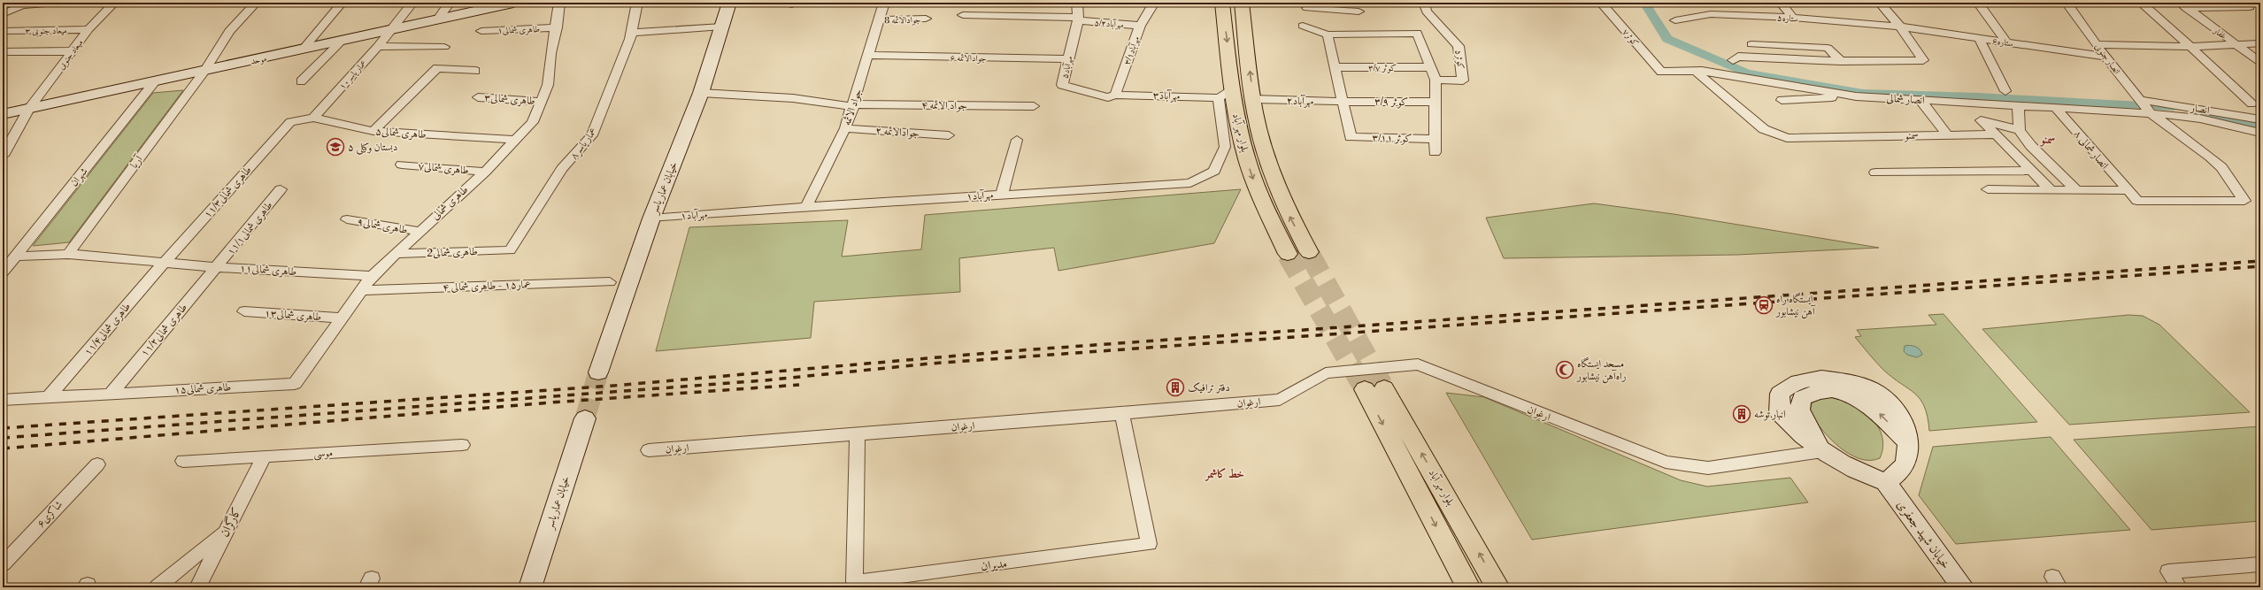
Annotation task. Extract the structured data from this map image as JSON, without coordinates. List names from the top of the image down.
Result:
{
  "streets": {
    "main road": ["بلوار مهر آباد"],
    "street": [
      "ستاره۵",
      "جوادالائمه 8",
      "مهرآباد۵/۲",
      "طاهری شمالی۱",
      "میعاد جنوبی ۳",
      "غفار",
      "کوثر۷",
      "ستاره۶",
      "مهرآباد۳/۱",
      "میعاد جنوبی",
      "جوادالائمه ۶",
      "انصار جنوبی",
      "موحد",
      "کوثر۵",
      "مهرآباد۵",
      "کوثر ۳/۷",
      "عمار یاسر۱۰",
      "مهرآباد۳",
      "طاهری شمالی۳",
      "انصار شمالی",
      "مهرآباد۲",
      "کوثر ۳/۹",
      "جواد الائمه ۴",
      "جواد الائمه",
      "انصار",
      "جوادالائمه ۲",
      "طاهری شمالی۵",
      "سمنو",
      "کوثر ۳/۱۱",
      "عمار یاسر۸",
      "انصار شمالی ۸",
      "آریا",
      "طاهری شمالی۷",
      "شهران",
      "خیابان عمار یاسر",
      "طاهری شمالی۱۱/۳",
      "مهرآباد۱",
      "طاهری شمالی",
      "طاهری شمالی۹",
      "طاهری شمالی۱۱/۱",
      "طاهری شمالی2",
      "طاهری شمالی۱۱",
      "عمار۱۵ - طاهری شمالی ۴",
      "طاهری شمالی۱۳",
      "طاهری شمالی۱۱/۴",
      "طاهری شمالی۱۱/۲",
      "طاهری شمالی۱۵",
      "ارغوان",
      "موسی",
      "شاکری۶",
      "کارگران",
      "خیابان شهید جعفری",
      "مدیران"
    ]
  },
  "crossings": [
    ["ستاره۵", "ستاره۶"],
    ["جوادالائمه 8", "جواد الائمه"],
    ["مهرآباد۵/۲", "مهرآباد۳/۱"],
    ["مهرآباد۵/۲", "مهرآباد۵"],
    ["طاهری شمالی۱", "طاهری شمالی"],
    ["میعاد جنوبی ۳", "میعاد جنوبی"],
    ["کوثر۷", "انصار شمالی"],
    ["ستاره۶", "انصار جنوبی"],
    ["مهرآباد۳/۱", "مهرآباد۵"],
    ["مهرآباد۳/۱", "مهرآباد۳"],
    ["میعاد جنوبی", "موحد"],
    ["جوادالائمه ۶", "مهرآباد۵"],
    ["جوادالائمه ۶", "جواد الائمه"],
    ["انصار جنوبی", "انصار شمالی"],
    ["انصار جنوبی", "انصار"],
    ["انصار جنوبی", "انصار شمالی ۸"],
    ["موحد", "عمار یاسر۱۰"],
    ["موحد", "آریا"],
    ["موحد", "شهران"],
    ["مهرآباد۵", "مهرآباد۳"],
    ["عمار یاسر۱۰", "طاهری شمالی۵"],
    ["مهرآباد۳", "مهرآباد۱"],
    ["طاهری شمالی۳", "طاهری شمالی"],
    ["انصار شمالی", "سمنو"],
    ["انصار شمالی", "انصار شمالی ۸"],
    ["مهرآباد۲", "کوثر ۳/۹"],
    ["مهرآباد۲", "بلوار مهر آباد"],
    ["مهرآباد۲", "کوثر ۳/۱۱"],
    ["کوثر ۳/۹", "کوثر ۳/۱۱"],
    ["جواد الائمه ۴", "جواد الائمه"],
    ["جواد الائمه ۴", "خیابان عمار یاسر"],
    ["جواد الائمه", "جوادالائمه ۲"],
    ["جواد الائمه", "مهرآباد۱"],
    ["طاهری شمالی۵", "طاهری شمالی۱۱/۳"],
    ["طاهری شمالی۵", "طاهری شمالی"],
    ["عمار یاسر۸", "طاهری شمالی2"],
    ["آریا", "طاهری شمالی۱۱"],
    ["طاهری شمالی۷", "طاهری شمالی"],
    ["شهران", "طاهری شمالی۱۱"],
    ["خیابان عمار یاسر", "مهرآباد۱"],
    ["طاهری شمالی۱۱/۳", "طاهری شمالی۱۱"],
    ["طاهری شمالی۱۱/۳", "طاهری شمالی۱۱/۴"],
    ["طاهری شمالی", "طاهری شمالی۹"],
    ["طاهری شمالی", "طاهری شمالی2"],
    ["طاهری شمالی", "طاهری شمالی۱۱"],
    ["طاهری شمالی", "عمار۱۵ - طاهری شمالی ۴"],
    ["طاهری شمالی", "طاهری شمالی۱۳"],
    ["طاهری شمالی", "طاهری شمالی۱۵"],
    ["طاهری شمالی۱۱/۱", "طاهری شمالی۱۱"],
    ["طاهری شمالی۱۱/۱", "طاهری شمالی۱۱/۲"],
    ["طاهری شمالی۱۱", "طاهری شمالی۱۱/۴"],
    ["طاهری شمالی۱۱", "طاهری شمالی۱۱/۲"],
    ["طاهری شمالی۱۱/۴", "طاهری شمالی۱۵"],
    ["طاهری شمالی۱۱/۲", "طاهری شمالی۱۵"],
    ["ارغوان", "مدیران"],
    ["موسی", "کارگران"]
  ],
  "districts": ["سمنو", "خط کاشمر"],
  "places": {
    "school or university": ["دبستان وکیلی ۵"],
    "station": ["ایستگاه راه‌ آهن نیشابور"],
    "mosque": ["مسحد ایستگاه راه‌آهن نیشابور"],
    "building": ["دفتر ترافیک", "انبار توشه"]
  }
}
